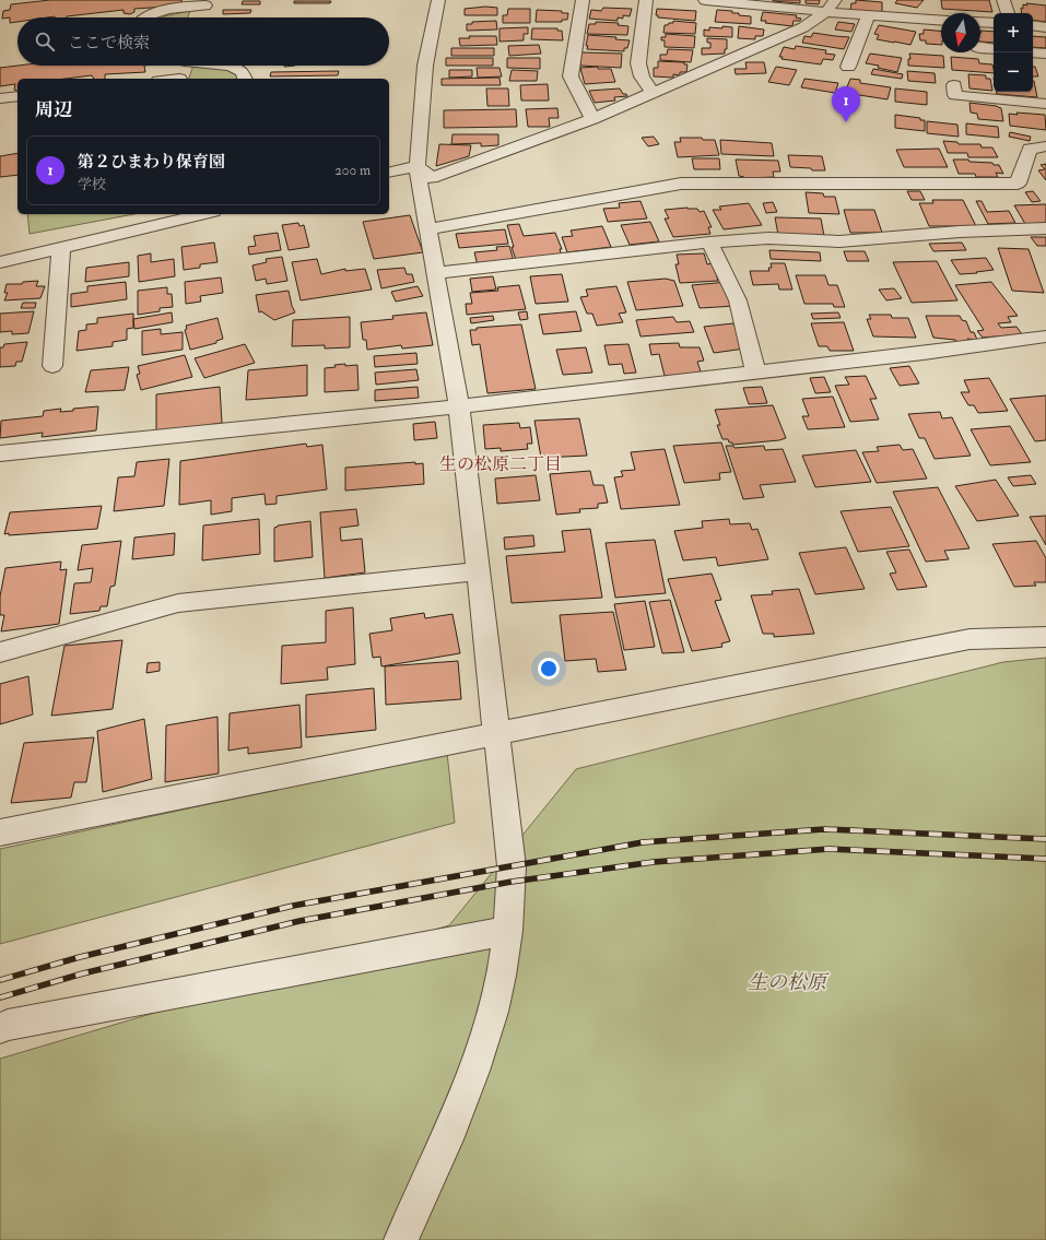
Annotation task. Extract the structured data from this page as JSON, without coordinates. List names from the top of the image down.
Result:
{
  "districts": ["生の松原二丁目"],
  "parks": ["生の松原"],
  "north": "bottom",
  "page": {
    "map_buttons": ["+", "−"],
    "search": "ここで検索",
    "heading": "周辺",
    "pins": "1",
    "list": [
      {
        "mark": "1",
        "name": "第２ひまわり保育園",
        "note": "学校",
        "value": "200 m"
      }
    ]
  }
}
